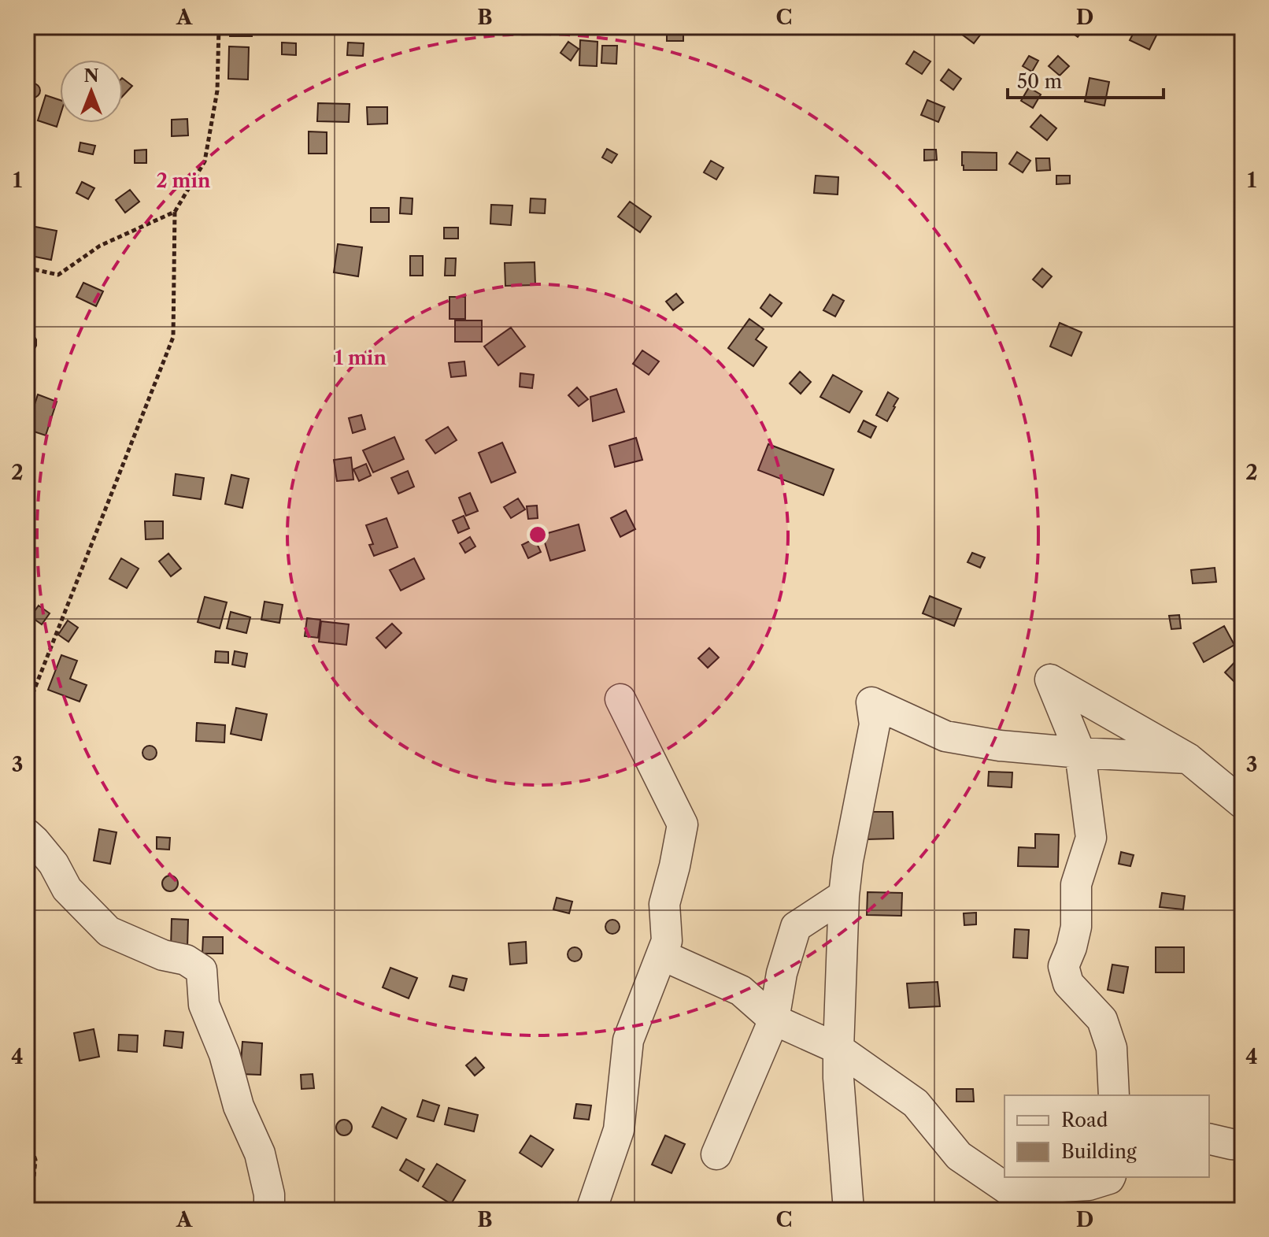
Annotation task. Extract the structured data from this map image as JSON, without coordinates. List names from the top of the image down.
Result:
{
  "legend": ["Road", "Building"],
  "scale_bar": "50 m",
  "north": "top",
  "grid": {
    "columns": [
      "A",
      "B",
      "C",
      "D"
    ],
    "rows": [
      "1",
      "2",
      "3",
      "4"
    ]
  },
  "rings": ["2 min", "1 min"]
}
